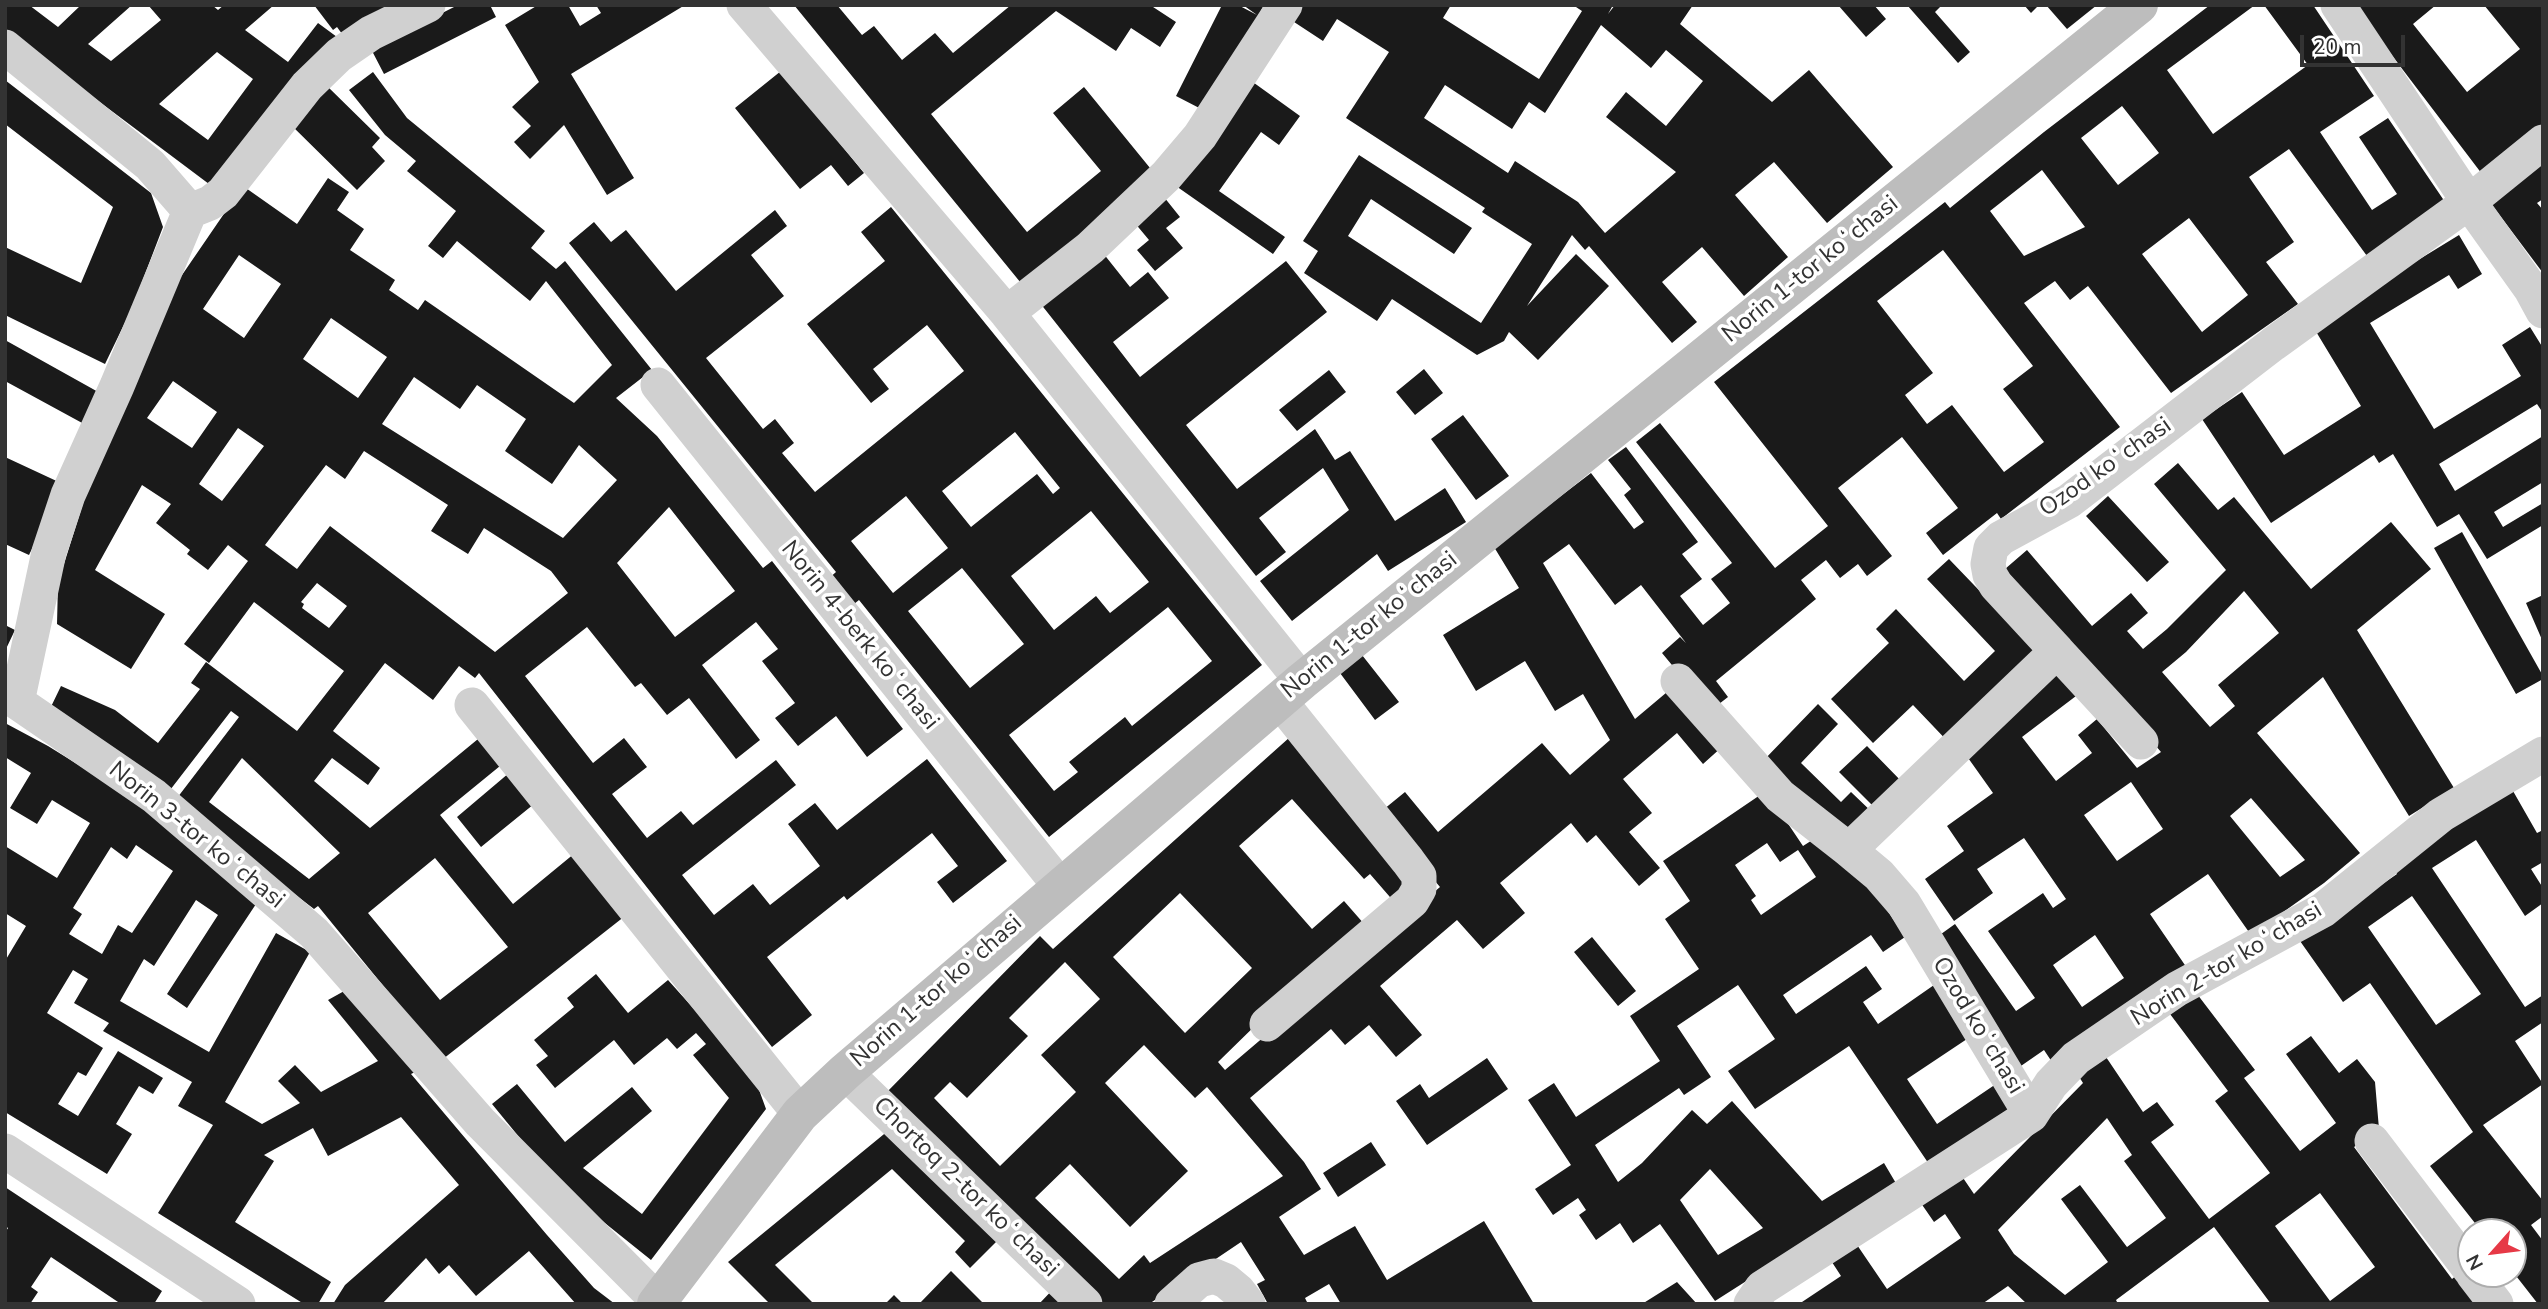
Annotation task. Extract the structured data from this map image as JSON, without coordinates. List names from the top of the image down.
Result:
{
  "streets": {
    "street": [
      "Norin 1-tor koʻchasi",
      "Ozod koʻchasi",
      "Norin 4-berk koʻchasi",
      "Norin 3-tor koʻchasi",
      "Norin 2-tor koʻchasi",
      "Chortoq 2-tor koʻchasi"
    ]
  },
  "crossings": [
    ["Norin 1-tor koʻchasi", "Norin 4-berk koʻchasi"],
    ["Norin 1-tor koʻchasi", "Norin 3-tor koʻchasi"],
    ["Norin 1-tor koʻchasi", "Chortoq 2-tor koʻchasi"],
    ["Ozod koʻchasi", "Norin 2-tor koʻchasi"]
  ],
  "scale_bar": "20 m",
  "north": "bottom left"
}
